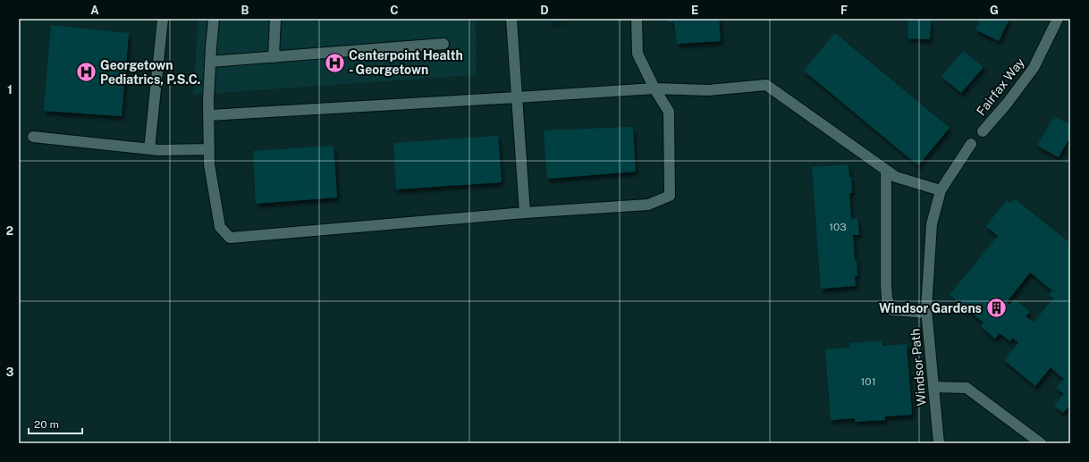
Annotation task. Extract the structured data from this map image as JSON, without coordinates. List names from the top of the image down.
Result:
{
  "streets": {
    "street": ["Fairfax Way", "Windsor Path"]
  },
  "places": {
    "hospital": ["Centerpoint Health - Georgetown", "Georgetown Pediatrics, P.S.C."],
    "building": ["Windsor Gardens"]
  },
  "house_numbers": ["103", "101"],
  "scale_bar": "20 m",
  "grid": {
    "columns": [
      "A",
      "B",
      "C",
      "D",
      "E",
      "F",
      "G"
    ],
    "rows": ["1", "2", "3"]
  }
}
